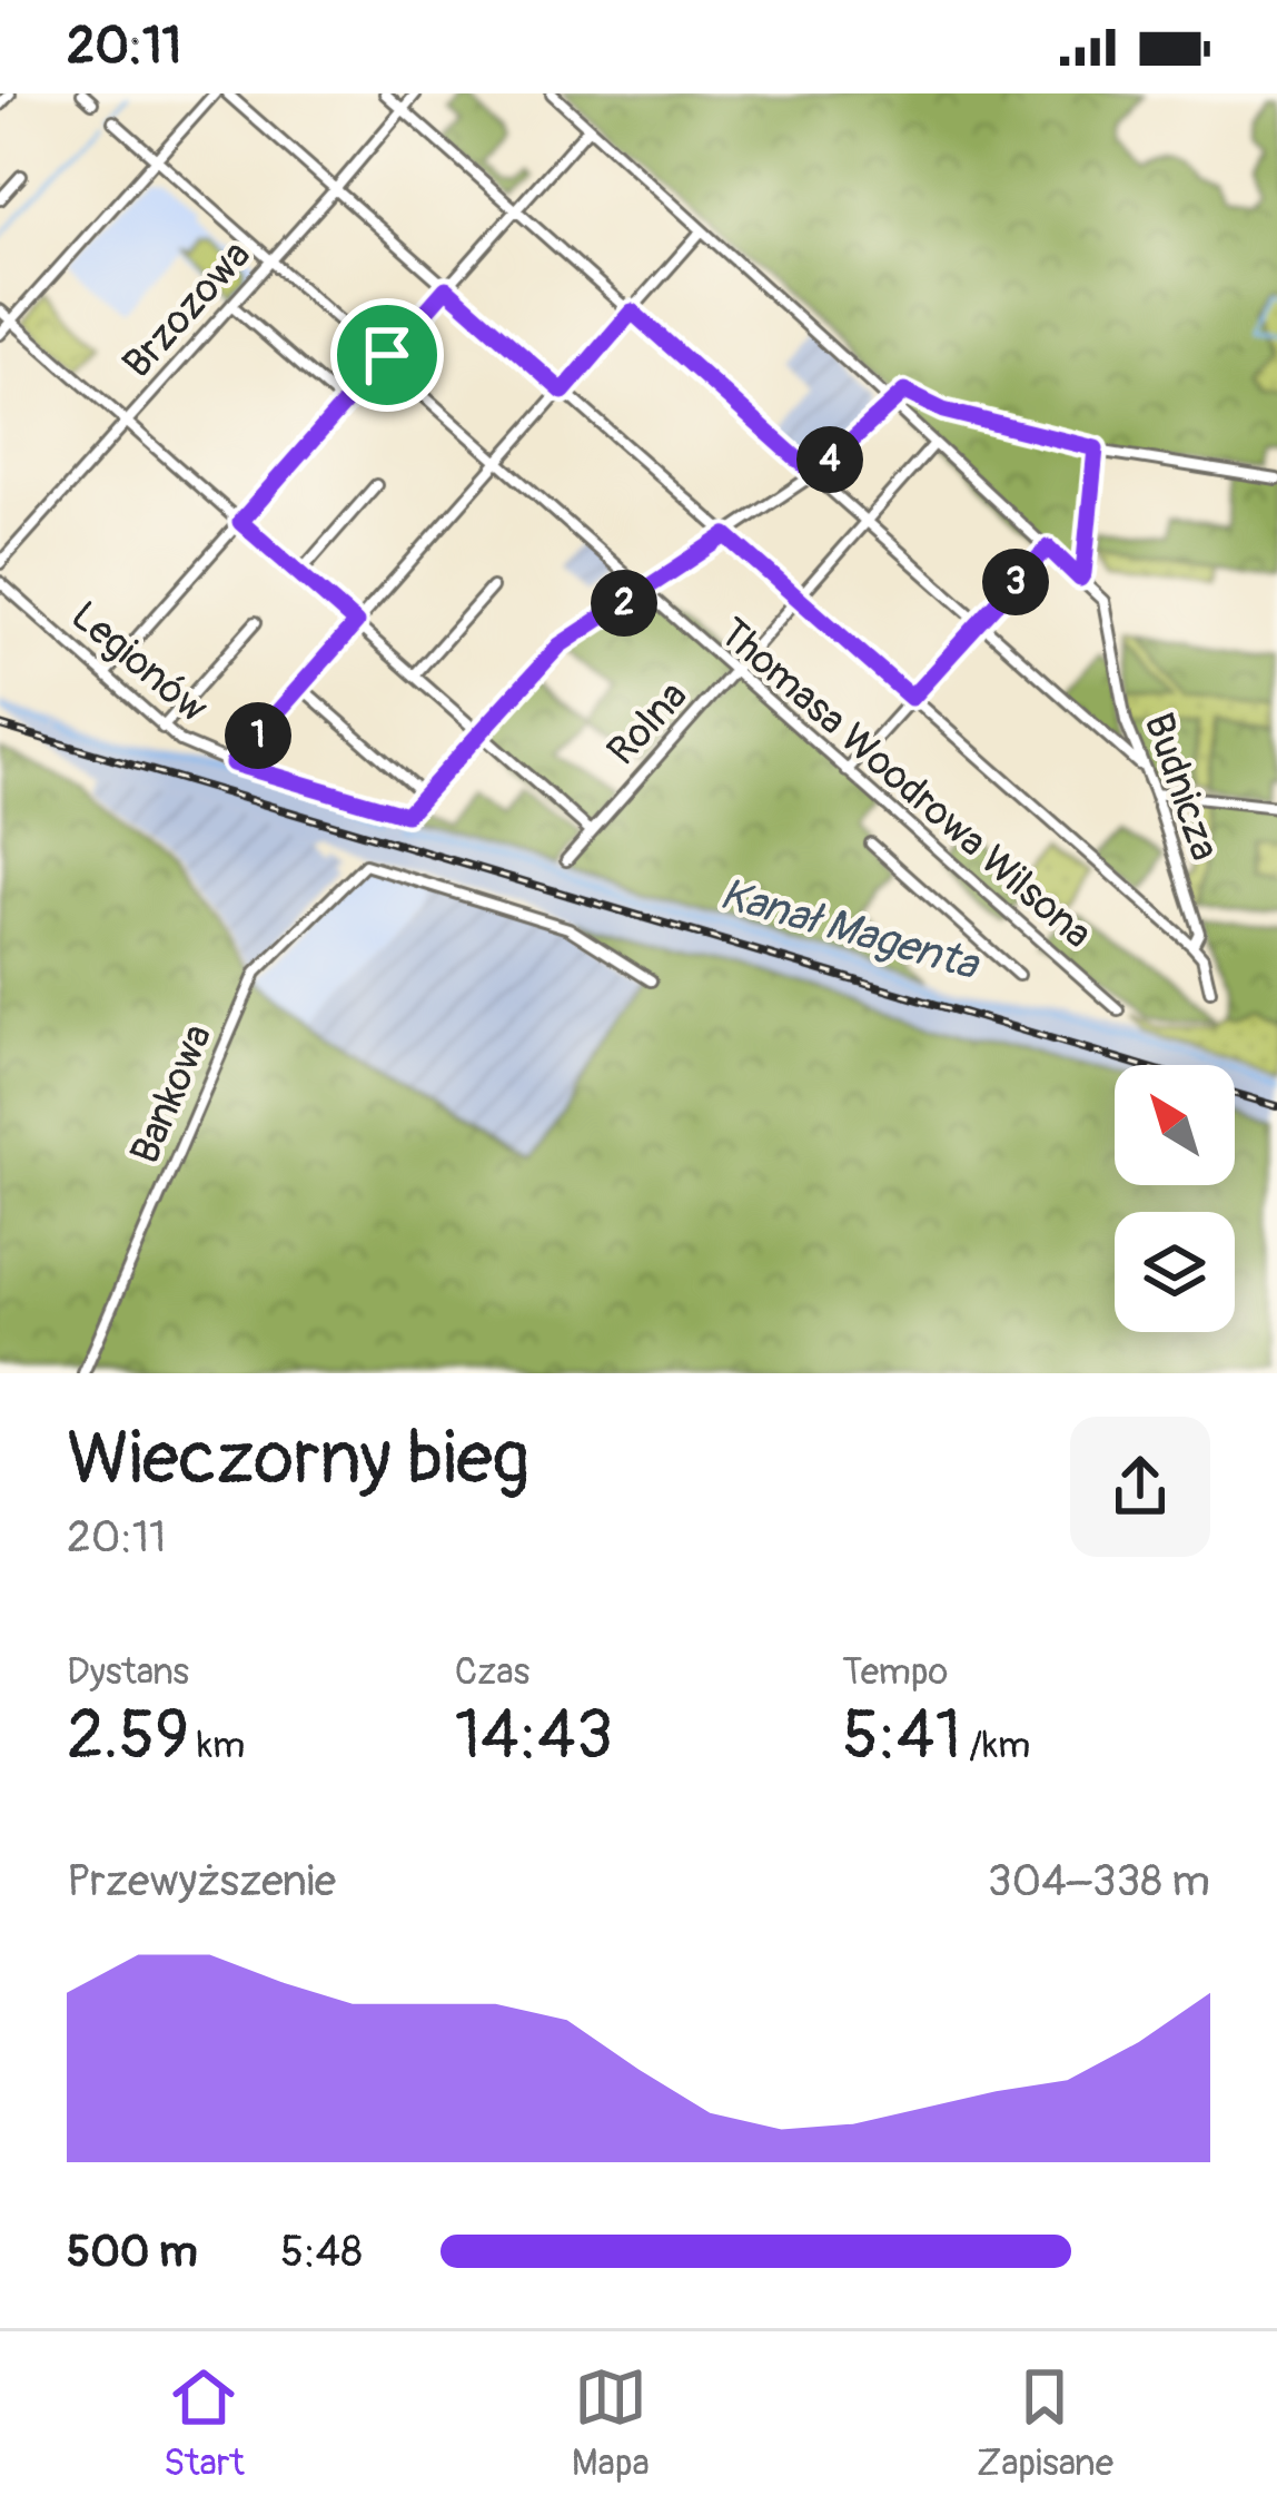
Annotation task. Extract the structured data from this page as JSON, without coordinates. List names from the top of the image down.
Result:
{
  "streets": {
    "street": [
      "Brzozowa",
      "Legionów",
      "Rolna",
      "Thomasa Woodrowa Wilsona",
      "Budnicza",
      "Bankowa"
    ]
  },
  "crossings": [
    ["Brzozowa", "Thomasa Woodrowa Wilsona"],
    ["Rolna", "Thomasa Woodrowa Wilsona"]
  ],
  "water": ["Kanał Magenta"],
  "north": "top left",
  "page": {
    "status": "20:11",
    "pins": [
      "4",
      "3",
      "2",
      "1"
    ],
    "heading": ["Wieczorny bieg", "20:11"],
    "stats": [
      ["Dystans", "2.59 km"],
      ["Czas", "14:43"],
      ["Tempo", "5:41 /km"]
    ],
    "chart": ["Przewyższenie", "304–338 m"],
    "list": [
      {
        "name": "500 m",
        "note": "5:48"
      }
    ],
    "tabs": ["Start", "Mapa", "Zapisane"]
  }
}
